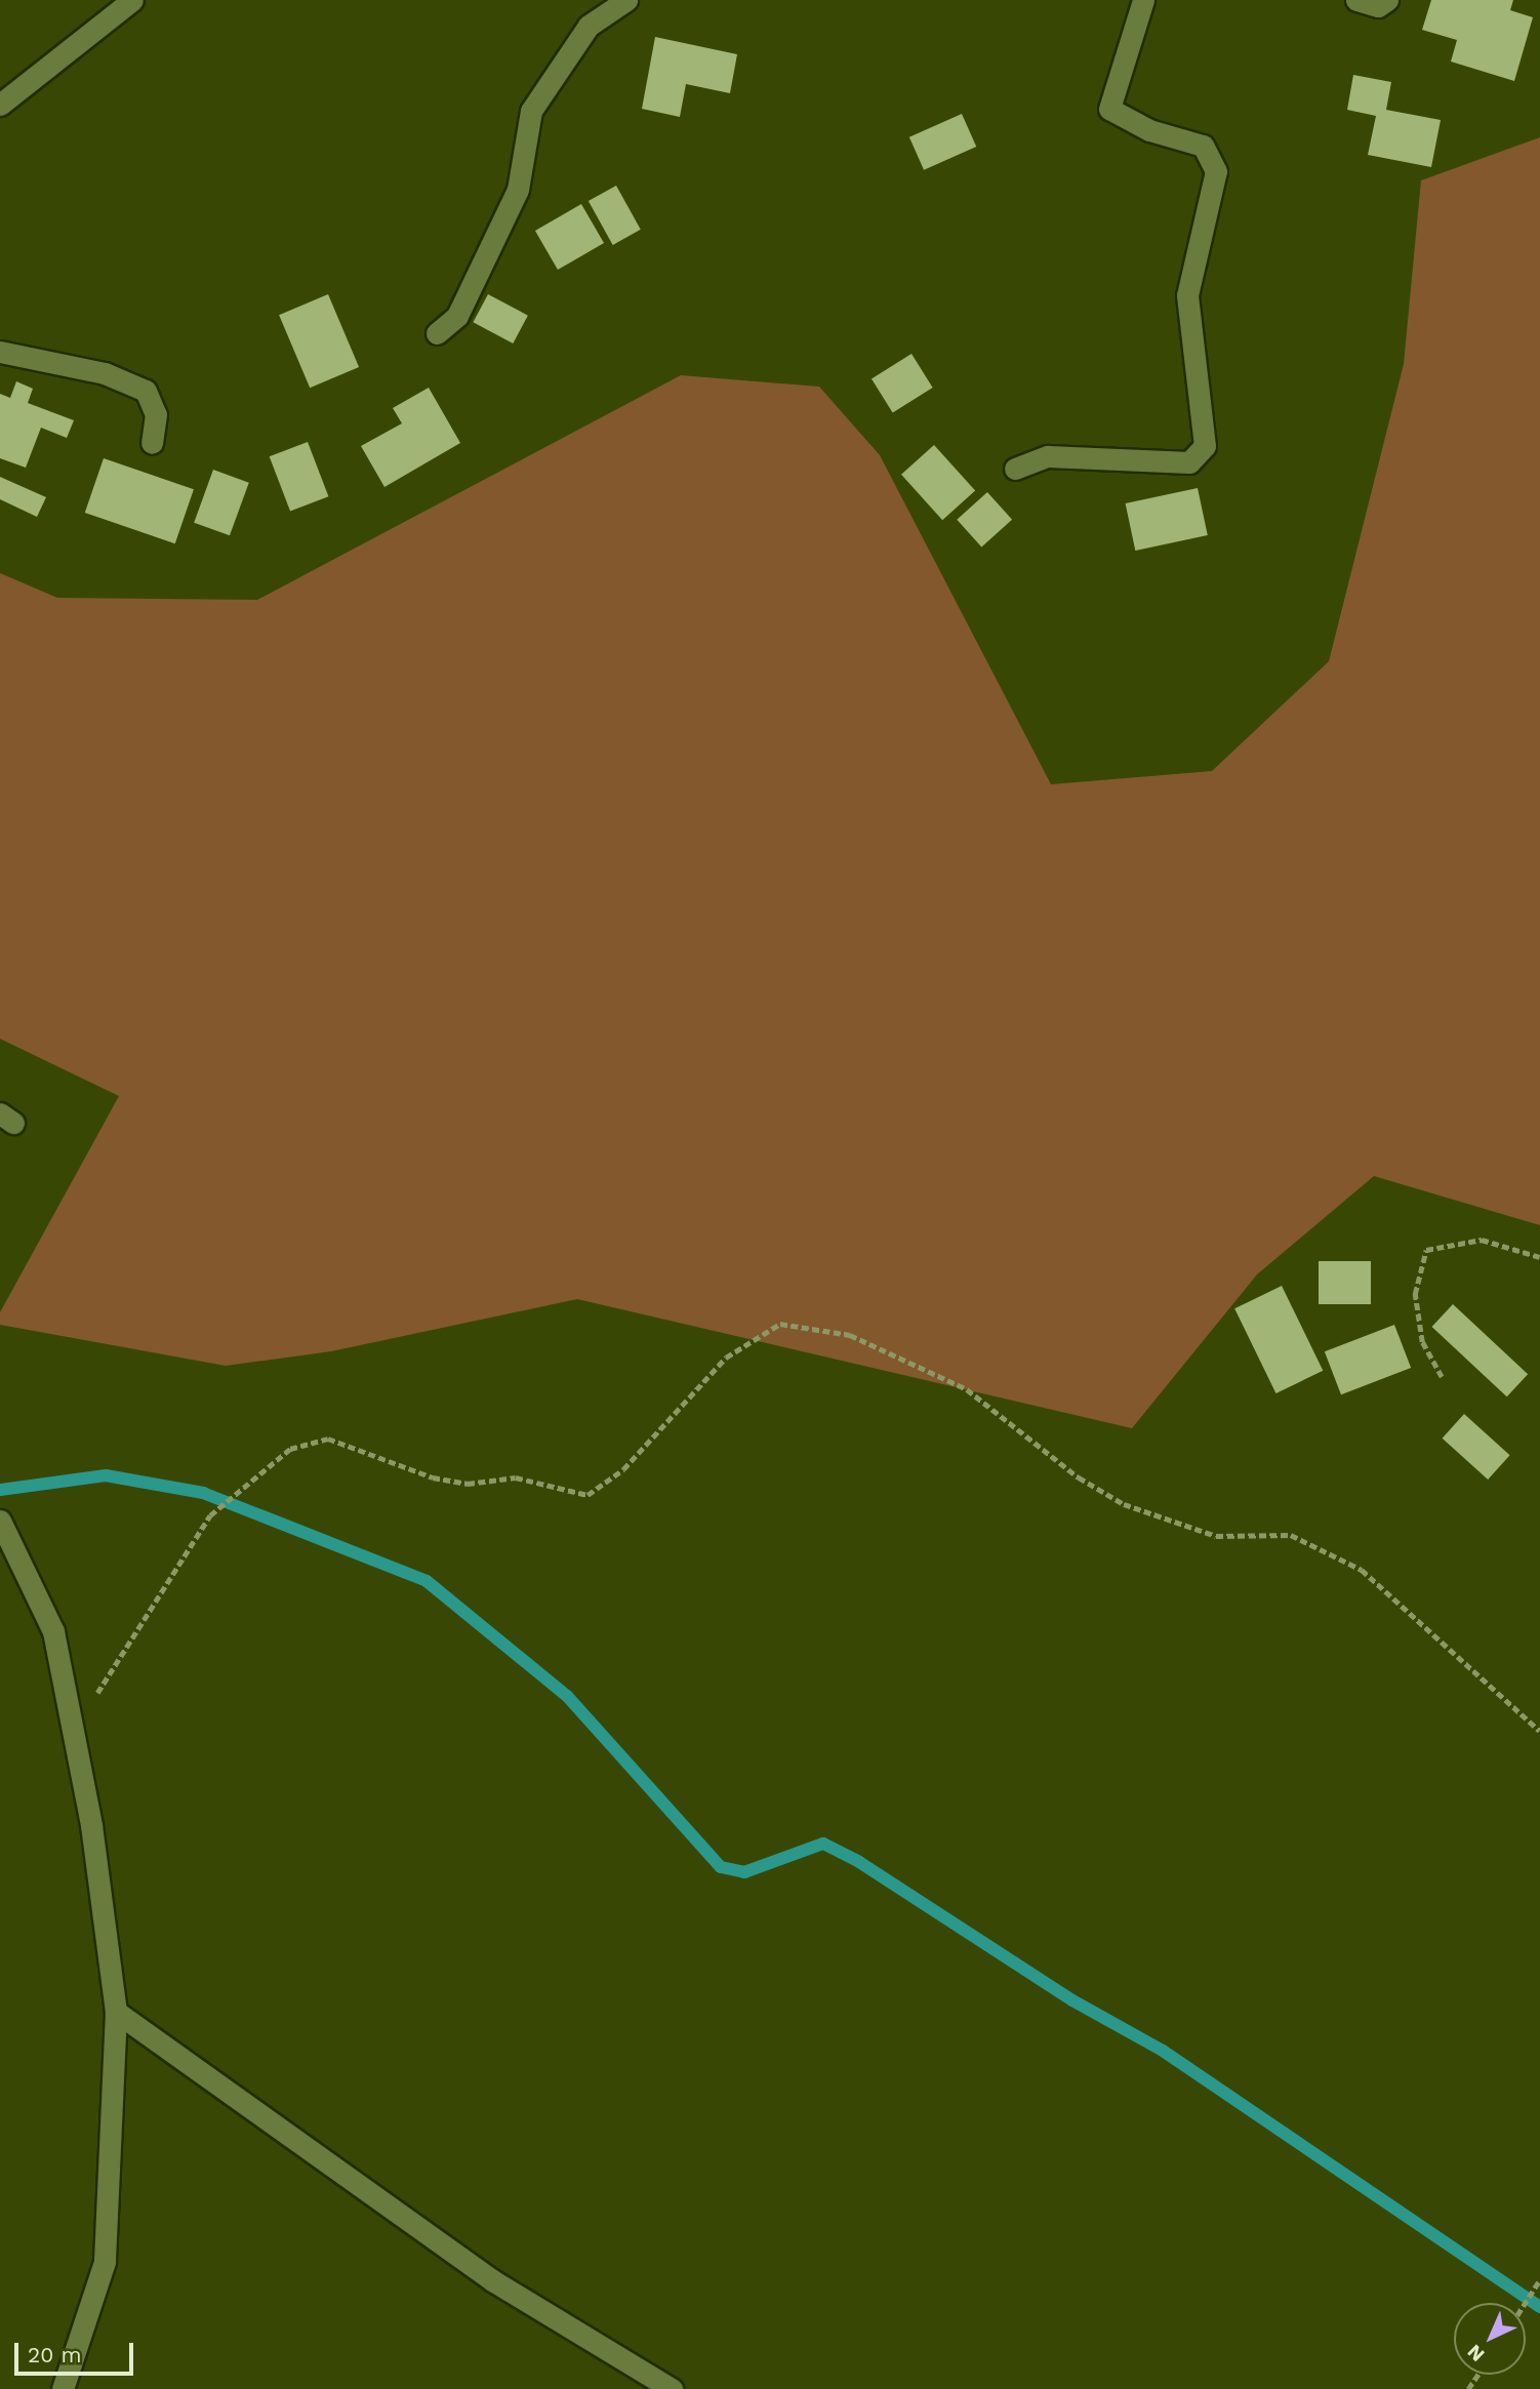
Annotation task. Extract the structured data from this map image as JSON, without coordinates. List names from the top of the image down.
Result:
{
  "scale_bar": "20 m",
  "north": "bottom left"
}
